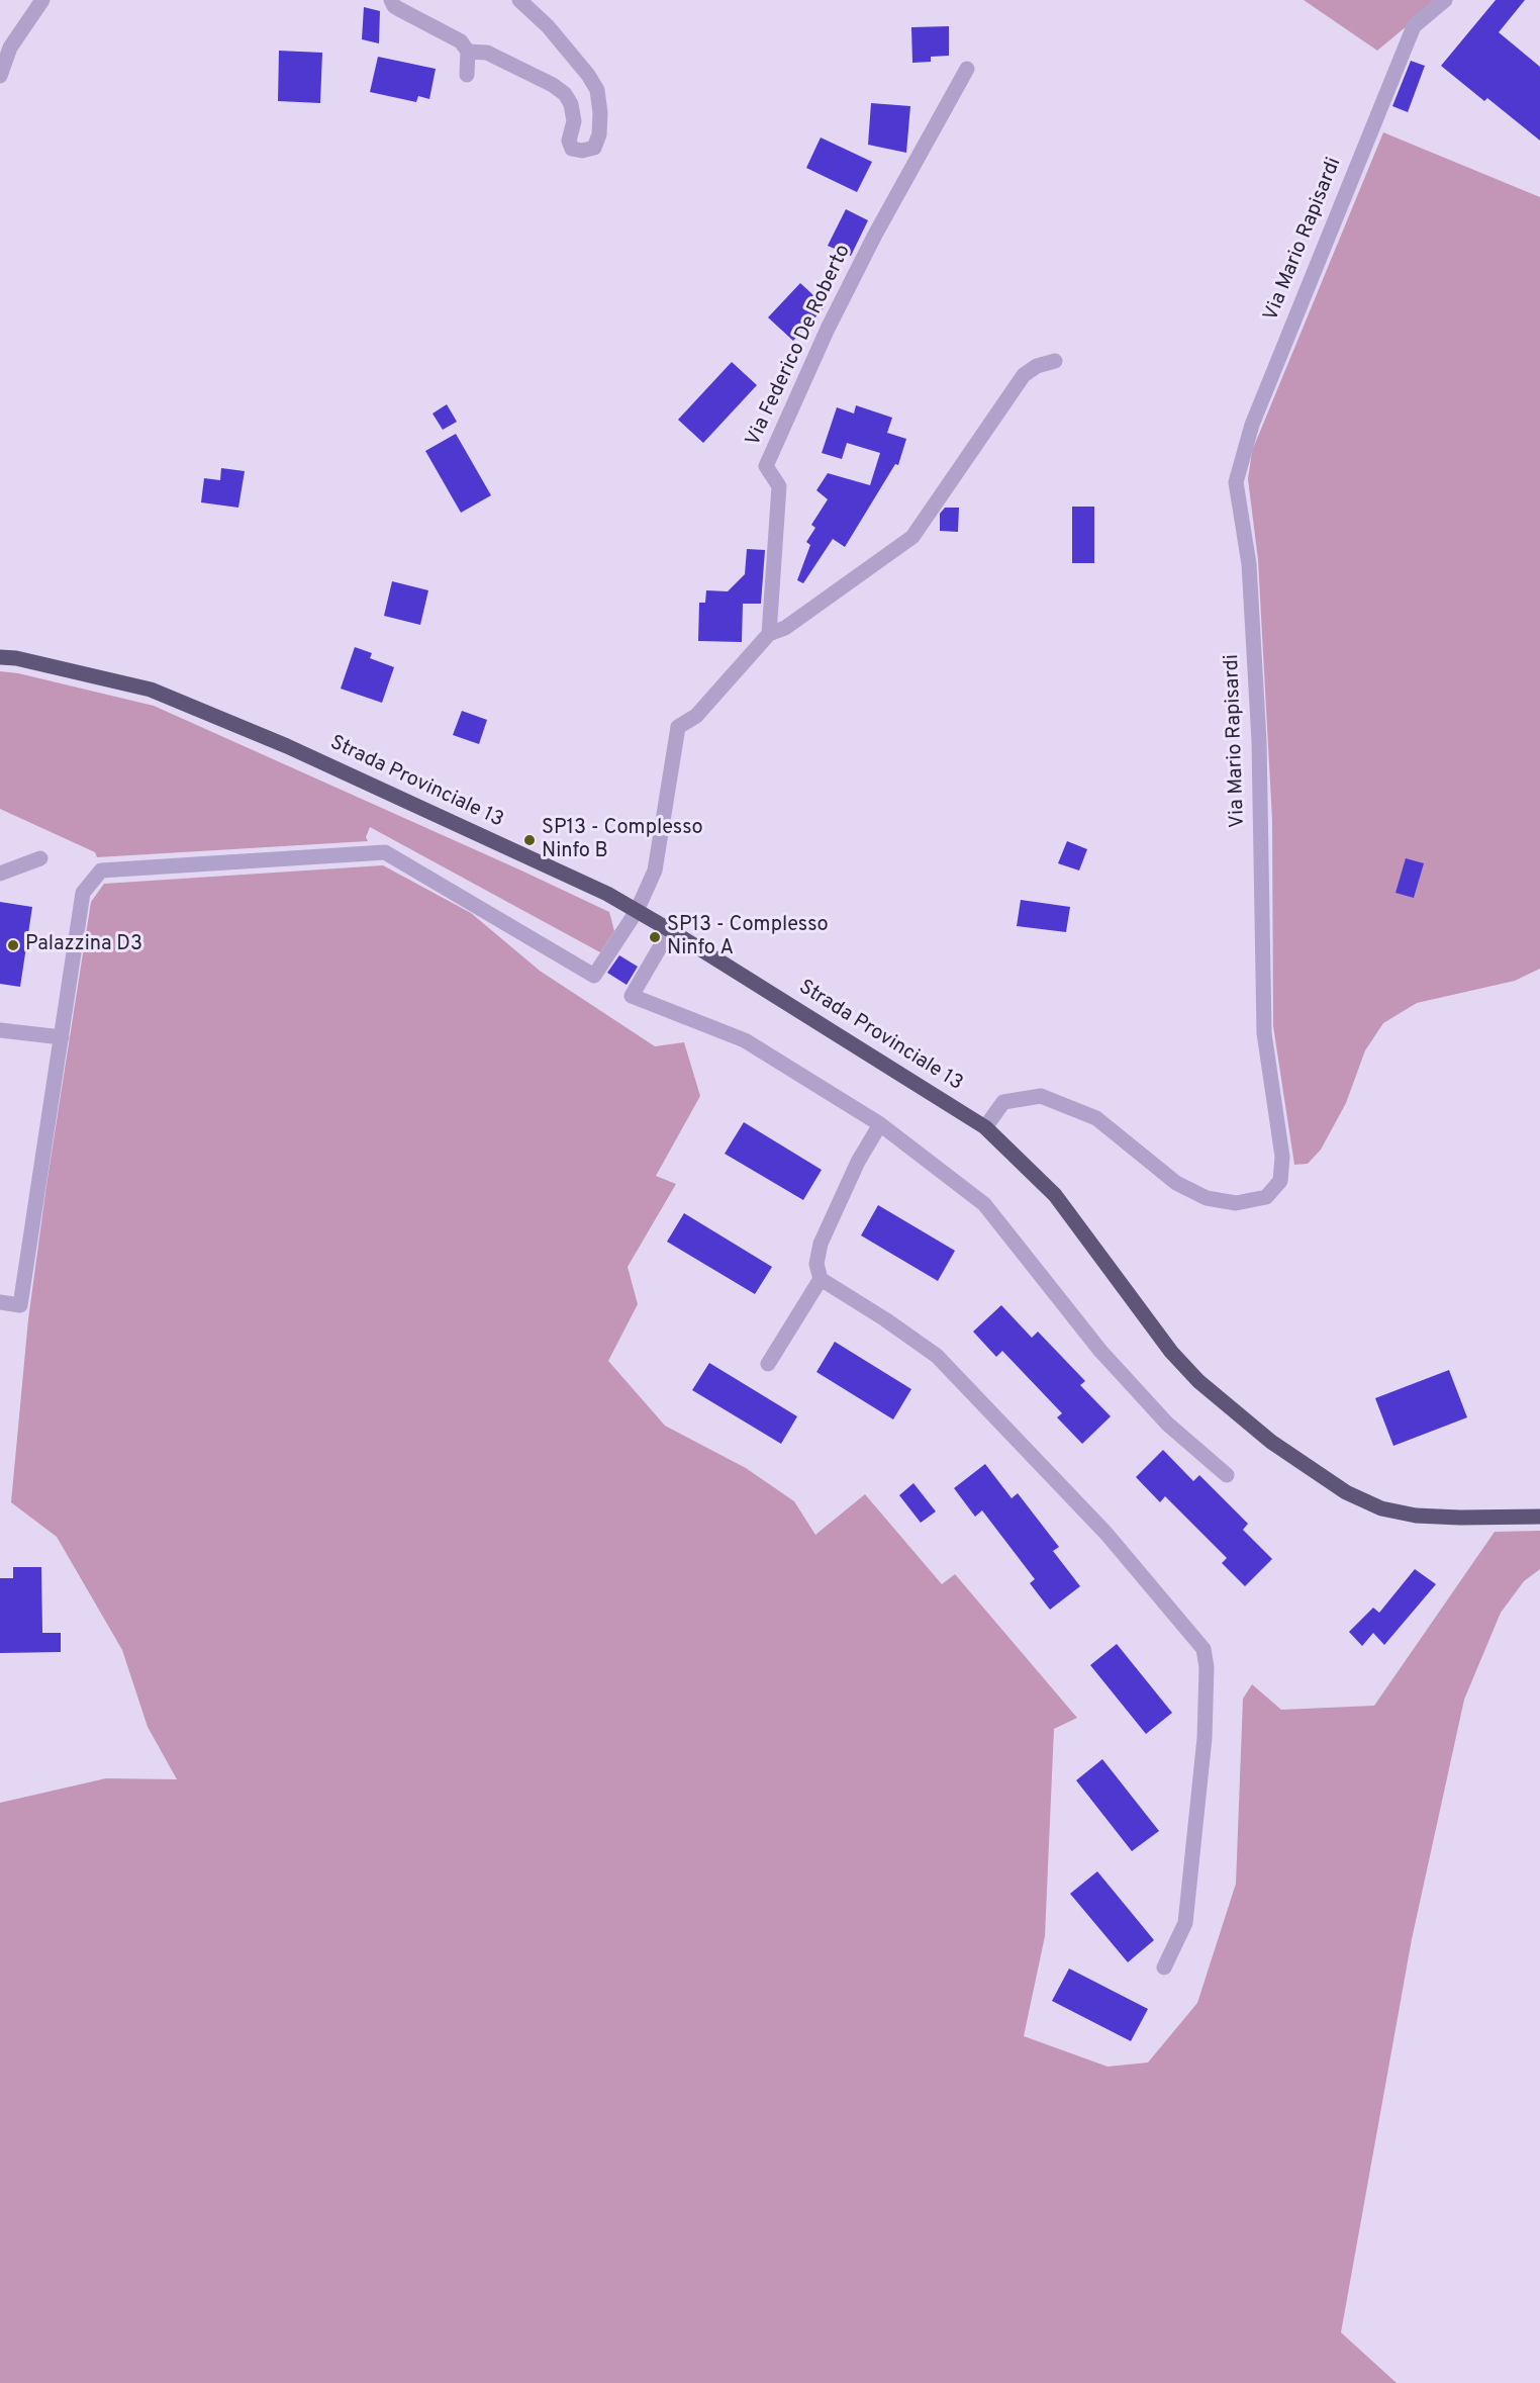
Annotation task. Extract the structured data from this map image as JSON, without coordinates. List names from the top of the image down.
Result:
{
  "streets": {
    "main road": ["Strada Provinciale 13"],
    "street": ["Via Mario Rapisardi", "Via Federico De Roberto"]
  },
  "crossings": [
    ["Via Mario Rapisardi", "Strada Provinciale 13"]
  ],
  "places": ["SP13 - Complesso Ninfo B", "SP13 - Complesso Ninfo A", "Palazzina D3"]
}
